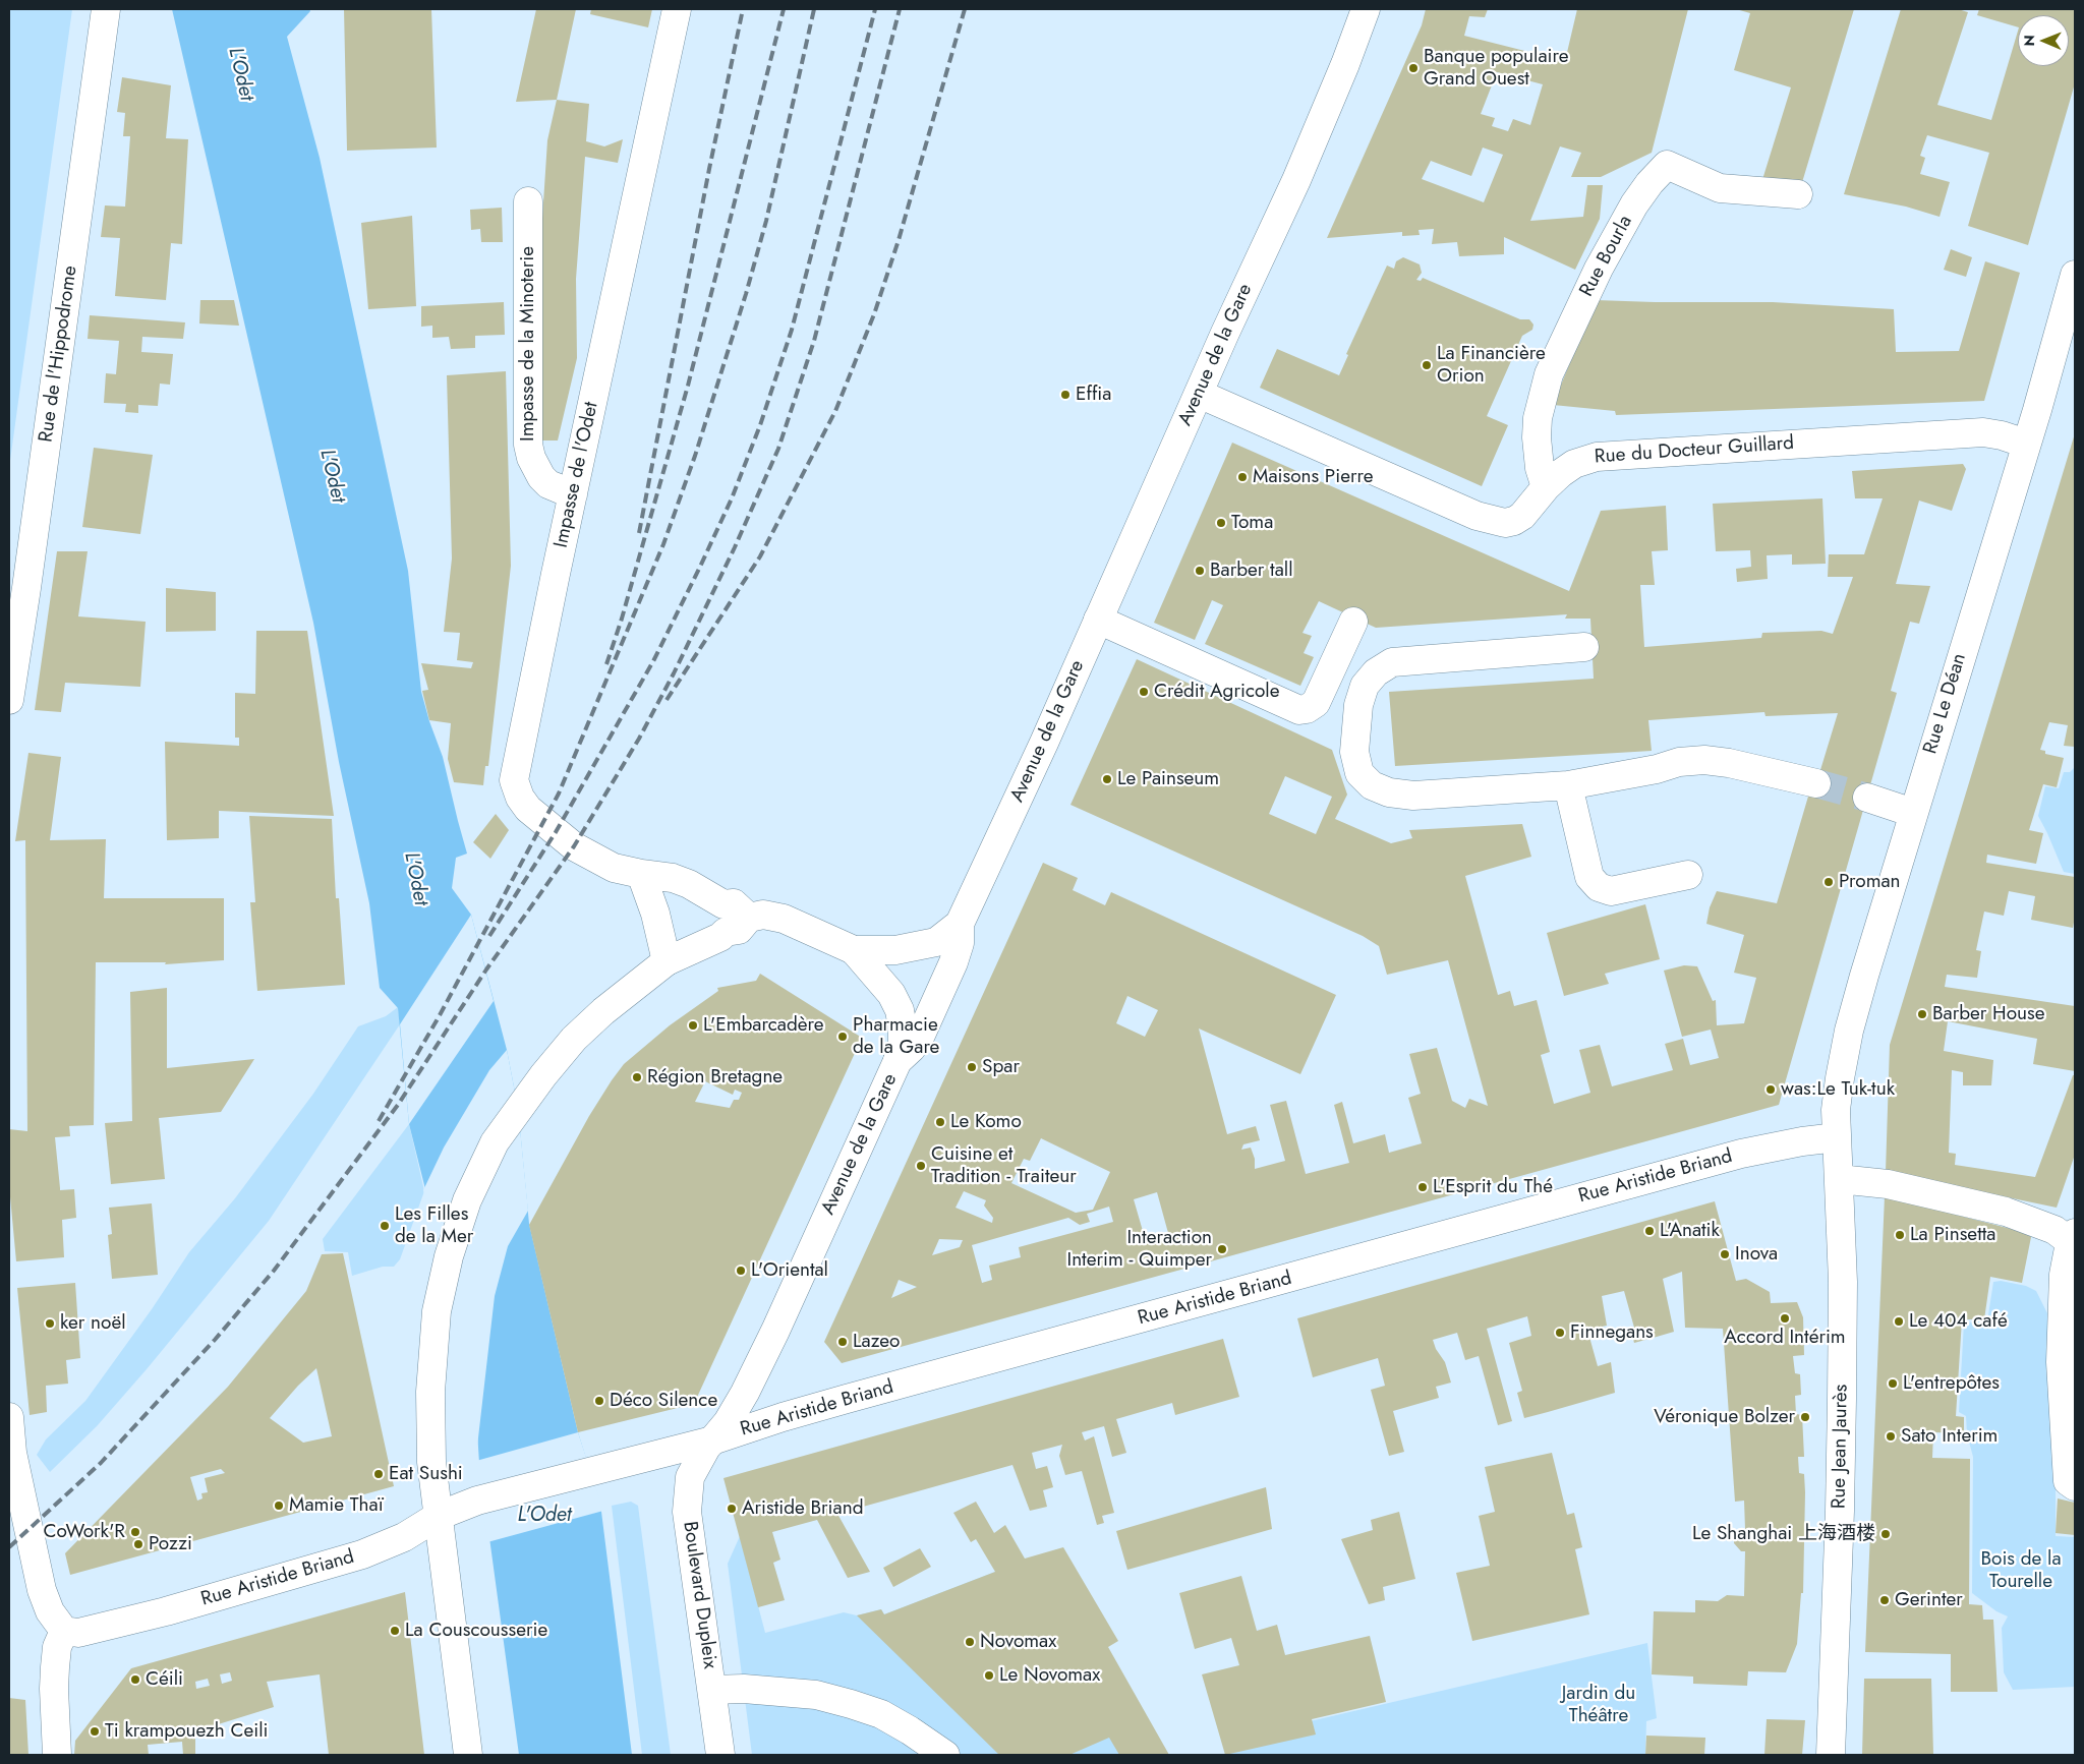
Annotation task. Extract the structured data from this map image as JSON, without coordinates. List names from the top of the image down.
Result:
{
  "streets": {
    "street": [
      "Rue Bourla",
      "Impasse de la Minoterie",
      "Rue de l'Hippodrome",
      "Avenue de la Gare",
      "Rue du Docteur Guillard",
      "Impasse de l'Odet",
      "Rue Le Déan",
      "Rue Aristide Briand",
      "Rue Jean Jaurès",
      "Boulevard Dupleix"
    ]
  },
  "crossings": [
    ["Rue Bourla", "Rue du Docteur Guillard"],
    ["Impasse de la Minoterie", "Impasse de l'Odet"],
    ["Avenue de la Gare", "Rue du Docteur Guillard"],
    ["Avenue de la Gare", "Rue Aristide Briand"],
    ["Avenue de la Gare", "Boulevard Dupleix"],
    ["Rue du Docteur Guillard", "Rue Le Déan"],
    ["Rue Le Déan", "Rue Aristide Briand"],
    ["Rue Le Déan", "Rue Jean Jaurès"],
    ["Rue Aristide Briand", "Rue Jean Jaurès"],
    ["Rue Aristide Briand", "Boulevard Dupleix"]
  ],
  "water": ["L'Odet"],
  "parks": ["Bois de la Tourelle", "Jardin du Théâtre"],
  "places": [
    "Banque populaire Grand Ouest",
    "La Financière Orion",
    "Effia",
    "Maisons Pierre",
    "Toma",
    "Barber tall",
    "Crédit Agricole",
    "Le Painseum",
    "Proman",
    "Barber House",
    "L'Embarcadère",
    "Pharmacie de la Gare",
    "Spar",
    "Région Bretagne",
    "was:Le Tuk-tuk",
    "Le Komo",
    "Cuisine et Tradition - Traiteur",
    "L'Esprit du Thé",
    "Les Filles de la Mer",
    "L'Anatik",
    "La Pinsetta",
    "Interaction Interim - Quimper",
    "Inova",
    "L'Oriental",
    "Accord Intérim",
    "Le 404 café",
    "ker noël",
    "Finnegans",
    "Lazeo",
    "L'entrepôtes",
    "Déco Silence",
    "Véronique Bolzer",
    "Sato Interim",
    "Eat Sushi",
    "Mamie Thaï",
    "Aristide Briand",
    "CoWork'R",
    "Le Shanghai 上海酒楼",
    "Pozzi",
    "Gerinter",
    "La Couscousserie",
    "Novomax",
    "Le Novomax",
    "Céili",
    "Ti krampouezh Ceili"
  ],
  "north": "left"
}
